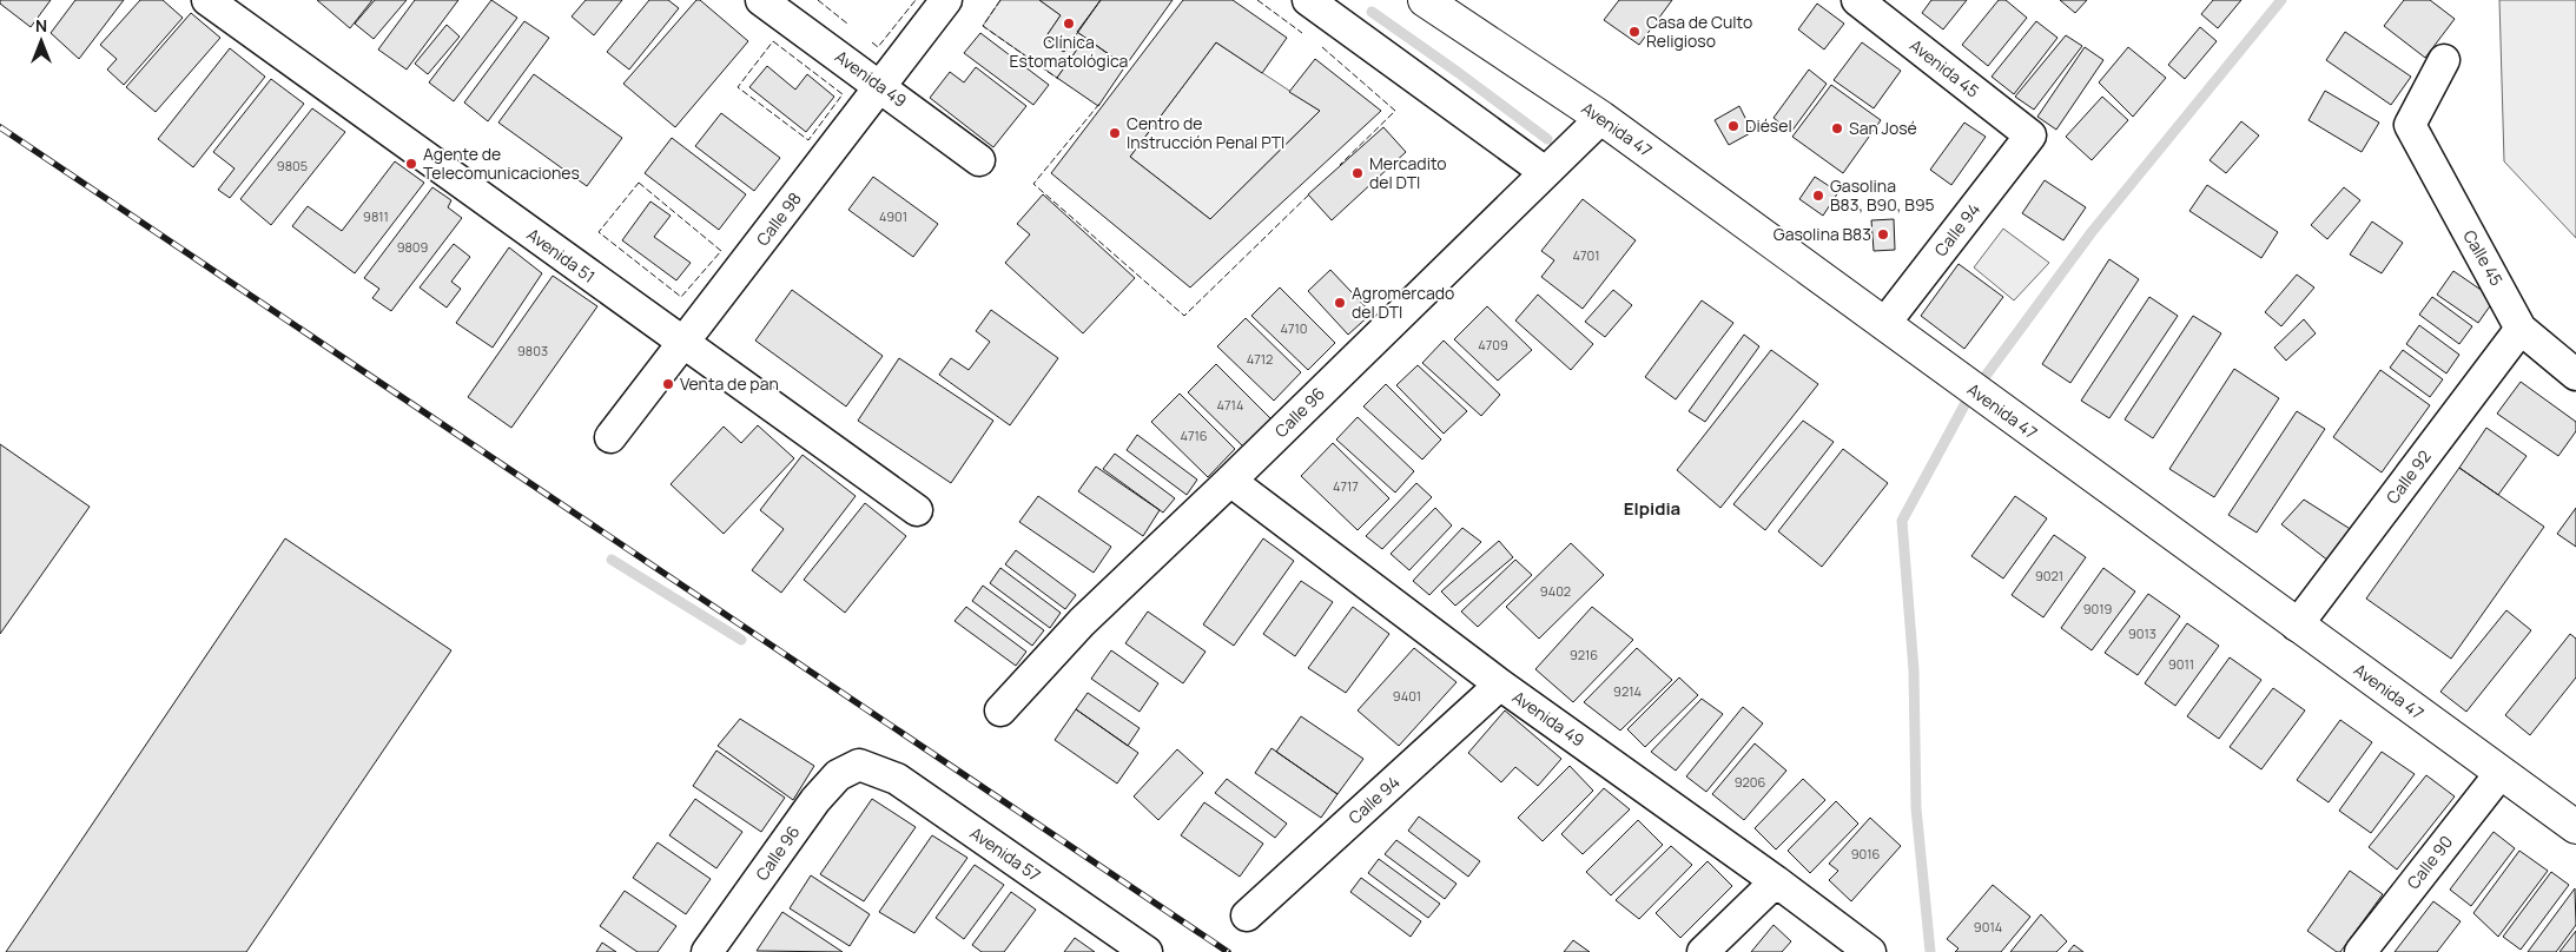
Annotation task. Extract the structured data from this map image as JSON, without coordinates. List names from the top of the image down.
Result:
{
  "streets": {
    "main road": ["Avenida 47"],
    "street": [
      "Avenida 45",
      "Avenida 49",
      "Calle 98",
      "Calle 94",
      "Avenida 51",
      "Calle 45",
      "Calle 96",
      "Calle 92",
      "Avenida 57",
      "Calle 90"
    ]
  },
  "crossings": [
    ["Avenida 45", "Calle 94"],
    ["Avenida 49", "Calle 98"],
    ["Avenida 49", "Calle 94"],
    ["Avenida 49", "Calle 96"],
    ["Avenida 47", "Calle 94"],
    ["Avenida 47", "Calle 96"],
    ["Avenida 47", "Calle 92"],
    ["Avenida 47", "Calle 90"],
    ["Calle 98", "Avenida 51"],
    ["Calle 45", "Calle 92"],
    ["Calle 96", "Avenida 57"]
  ],
  "districts": ["Elpidia"],
  "places": [
    "Clínica Estomatológica",
    "Casa de Culto Religioso",
    "Diésel",
    "San José",
    "Centro de Instrucción Penal PTI",
    "Agente de Telecomunicaciones",
    "Mercadito del DTI",
    "Gasolina B83, B90, B95",
    "Gasolina B83",
    "Agromercado del DTI",
    "Venta de pan"
  ],
  "house_numbers": [
    "9805",
    "9811",
    "4901",
    "9809",
    "4701",
    "4710",
    "4709",
    "9803",
    "4712",
    "4714",
    "4716",
    "4717",
    "9021",
    "9402",
    "9019",
    "9013",
    "9216",
    "9011",
    "9214",
    "9401",
    "9206",
    "9016",
    "9014"
  ],
  "north": "top"
}
